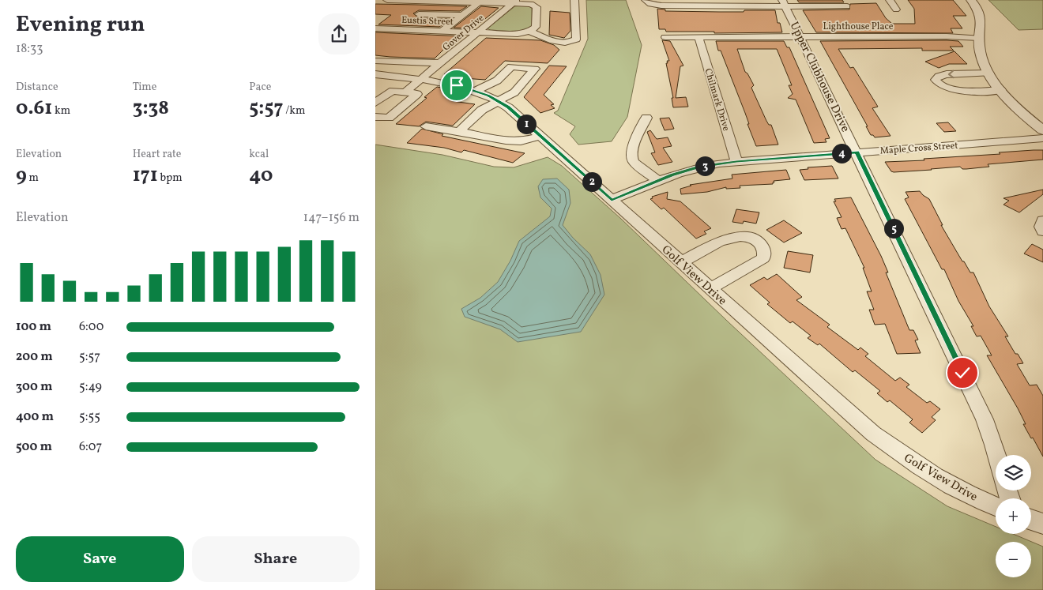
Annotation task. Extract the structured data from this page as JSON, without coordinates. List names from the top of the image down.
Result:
{
  "streets": {
    "street": [
      "Eustis Street",
      "Lighthouse Place",
      "Gover Drive",
      "Upper Clubhouse Drive",
      "Chilmark Drive",
      "Maple Cross Street",
      "Golf View Drive"
    ]
  },
  "crossings": [
    ["Eustis Street", "Gover Drive"],
    ["Lighthouse Place", "Upper Clubhouse Drive"],
    ["Lighthouse Place", "Chilmark Drive"],
    ["Gover Drive", "Golf View Drive"],
    ["Upper Clubhouse Drive", "Maple Cross Street"],
    ["Chilmark Drive", "Maple Cross Street"],
    ["Maple Cross Street", "Golf View Drive"]
  ],
  "page": {
    "heading": ["Evening run", "18:33"],
    "stats": [
      ["Distance", "0.61 km"],
      ["Time", "3:38"],
      ["Pace", "5:57 /km"],
      ["Elevation", "9 m"],
      ["Heart rate", "171 bpm"],
      ["kcal", "40"]
    ],
    "pins": [
      "1",
      "4",
      "3",
      "2",
      "5"
    ],
    "chart": ["Elevation", "147–156 m"],
    "list": [
      {
        "name": "100 m",
        "note": "6:00"
      },
      {
        "name": "200 m",
        "note": "5:57"
      },
      {
        "name": "300 m",
        "note": "5:49"
      },
      {
        "name": "400 m",
        "note": "5:55"
      },
      {
        "name": "500 m",
        "note": "6:07"
      }
    ],
    "map_buttons": ["+", "−"],
    "buttons": ["Save", "Share"]
  }
}
